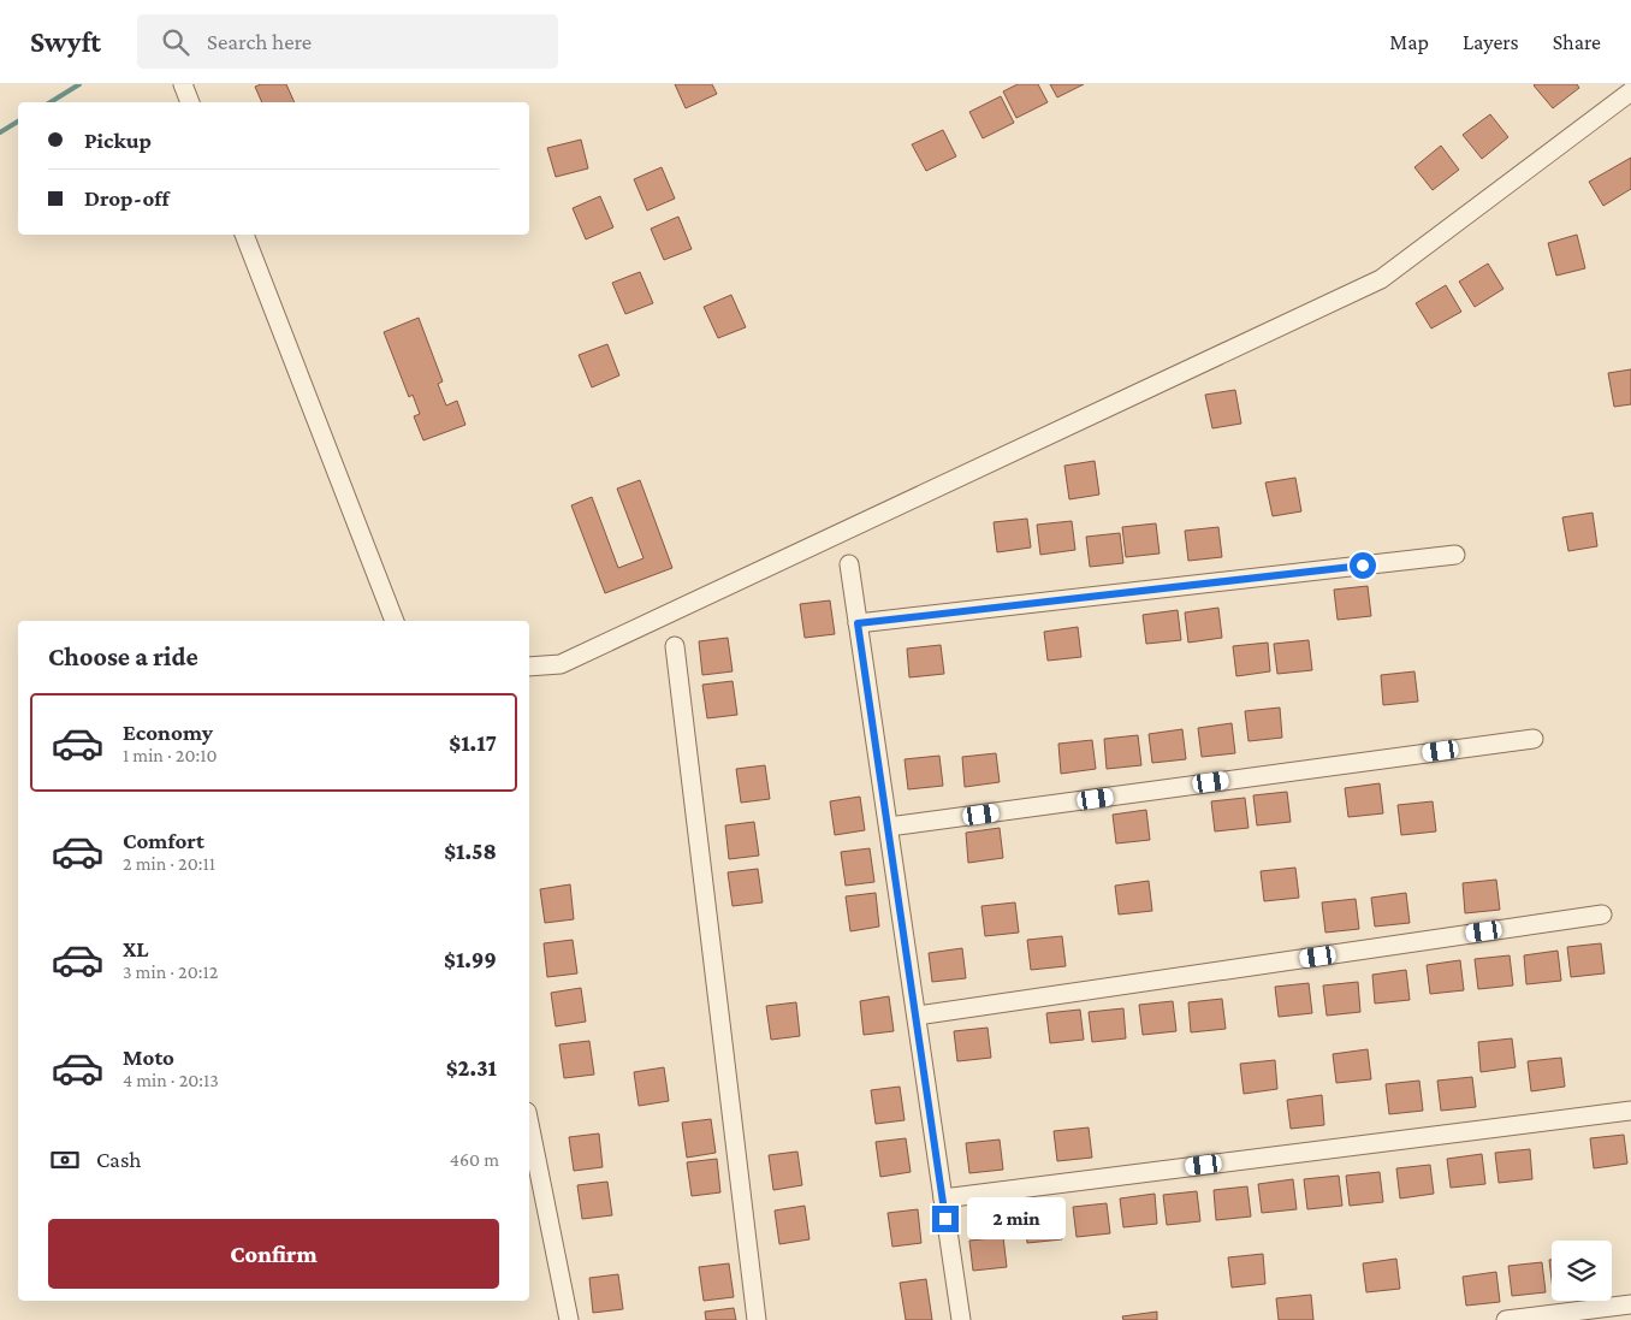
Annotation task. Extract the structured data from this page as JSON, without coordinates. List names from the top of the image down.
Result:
{
  "page": {
    "header": "Swyft",
    "search": "Search here",
    "nav": ["Map", "Layers", "Share"],
    "banner": ["Pickup", "Drop-off"],
    "heading": "Choose a ride",
    "list": [
      {
        "name": "Economy",
        "note": "1 min · 20:10",
        "value": "$1.17"
      },
      {
        "name": "Comfort",
        "note": "2 min · 20:11",
        "value": "$1.58"
      },
      {
        "name": "XL",
        "note": "3 min · 20:12",
        "value": "$1.99"
      },
      {
        "name": "Moto",
        "note": "4 min · 20:13",
        "value": "$2.31"
      }
    ],
    "pay": ["Cash", "460 m"],
    "bubble": "2 min",
    "buttons": "Confirm"
  }
}
